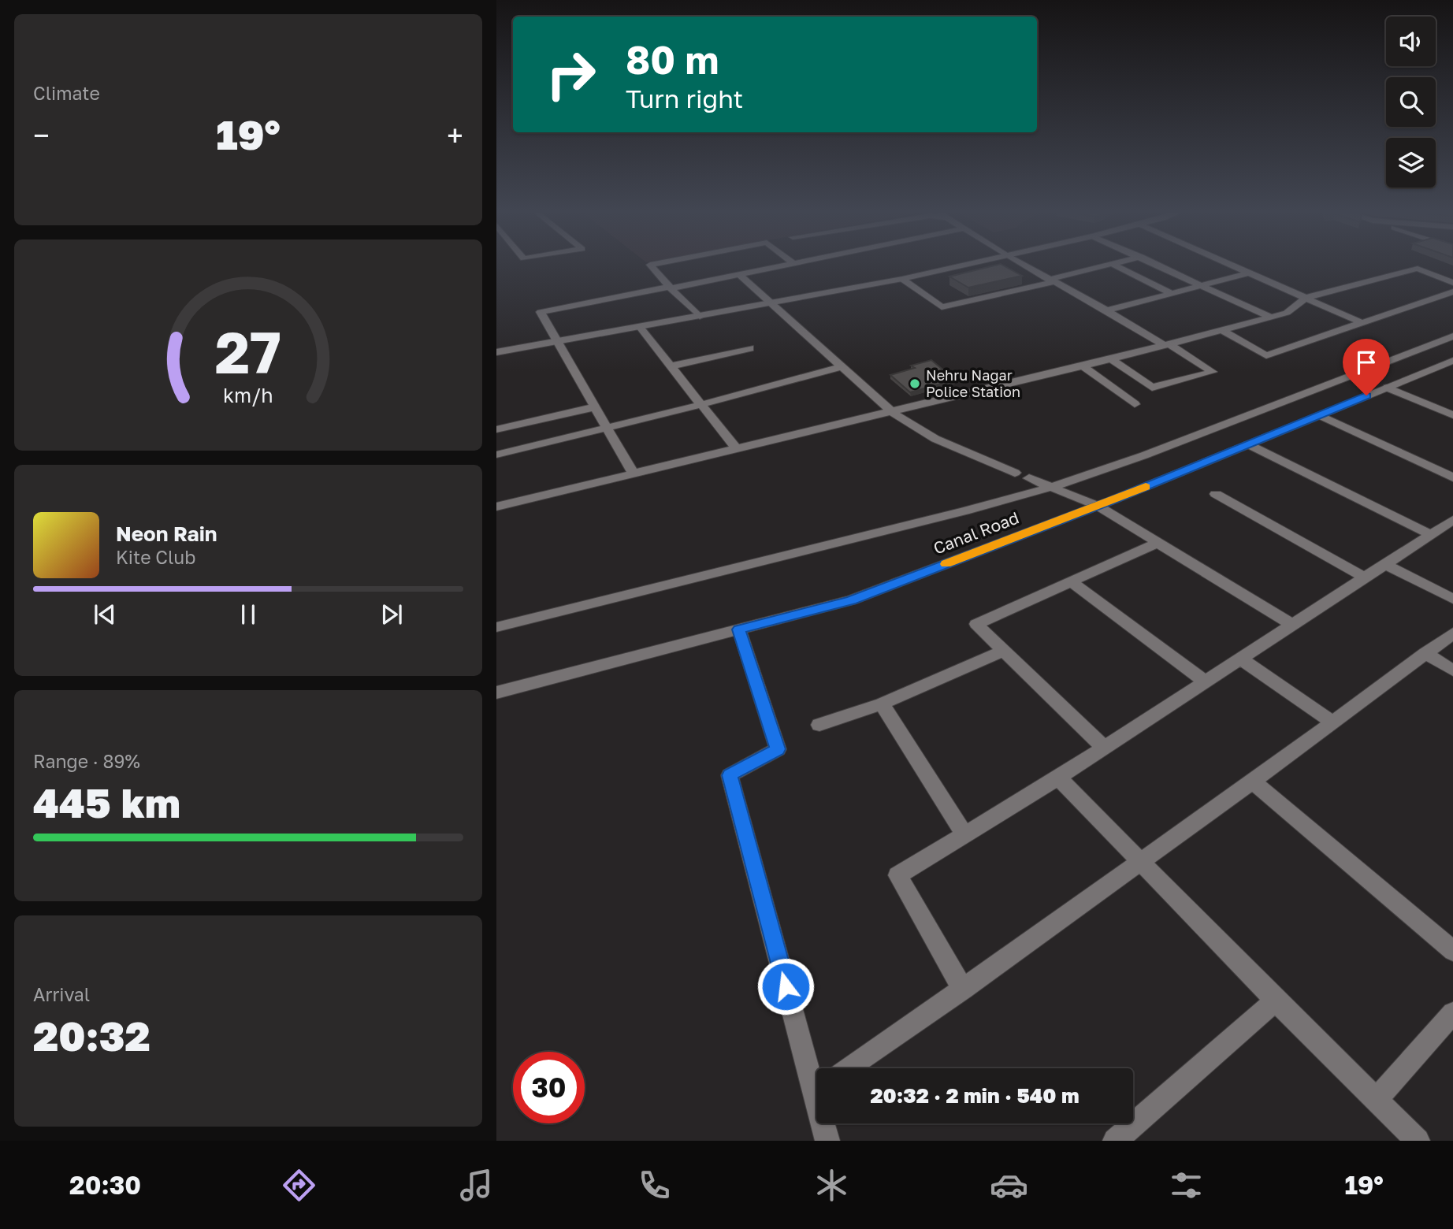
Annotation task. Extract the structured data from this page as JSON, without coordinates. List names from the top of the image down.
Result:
{
  "streets": {
    "street": ["Canal Road"]
  },
  "places": ["Nehru Nagar Police Station"],
  "page": {
    "tile": [
      "Climate",
      ["Range · 89%", "445 km"],
      ["Arrival", "20:32"]
    ],
    "turn": ["80 m", "Turn right"],
    "heat": ["−", "19°", "+"],
    "song": ["Neon Rain", "Kite Club"],
    "limit": "30",
    "trip": "20:32 · 2 min · 540 m",
    "tabs": ["20:30", "19°"],
    "gauge": ["27", "km/h"]
  }
}
